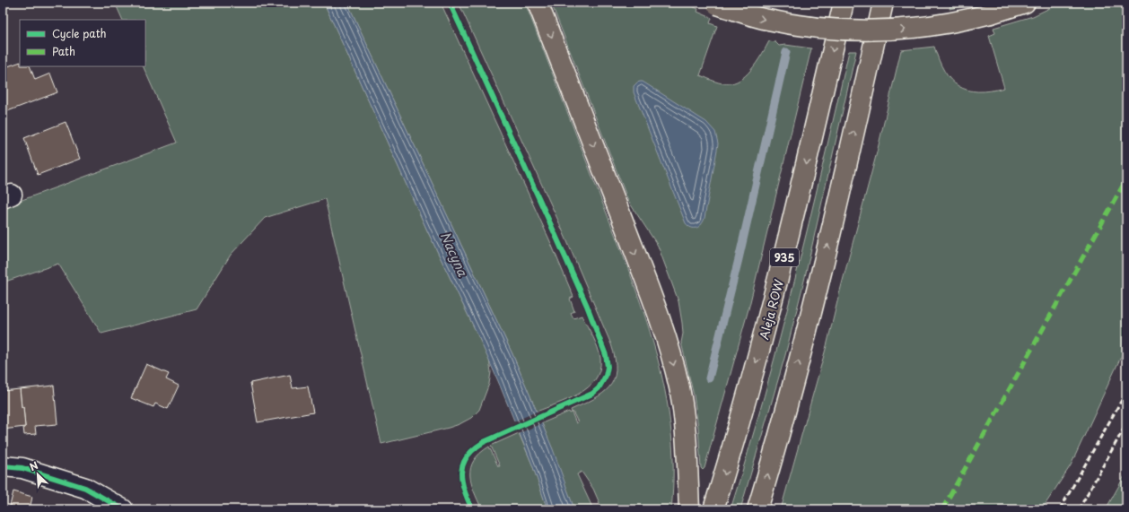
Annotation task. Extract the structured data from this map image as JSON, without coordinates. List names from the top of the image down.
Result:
{
  "streets": {
    "main road": ["935", "Aleja ROW"]
  },
  "water": ["Nacyna"],
  "legend": ["Cycle path", "Path"],
  "north": "top left"
}
